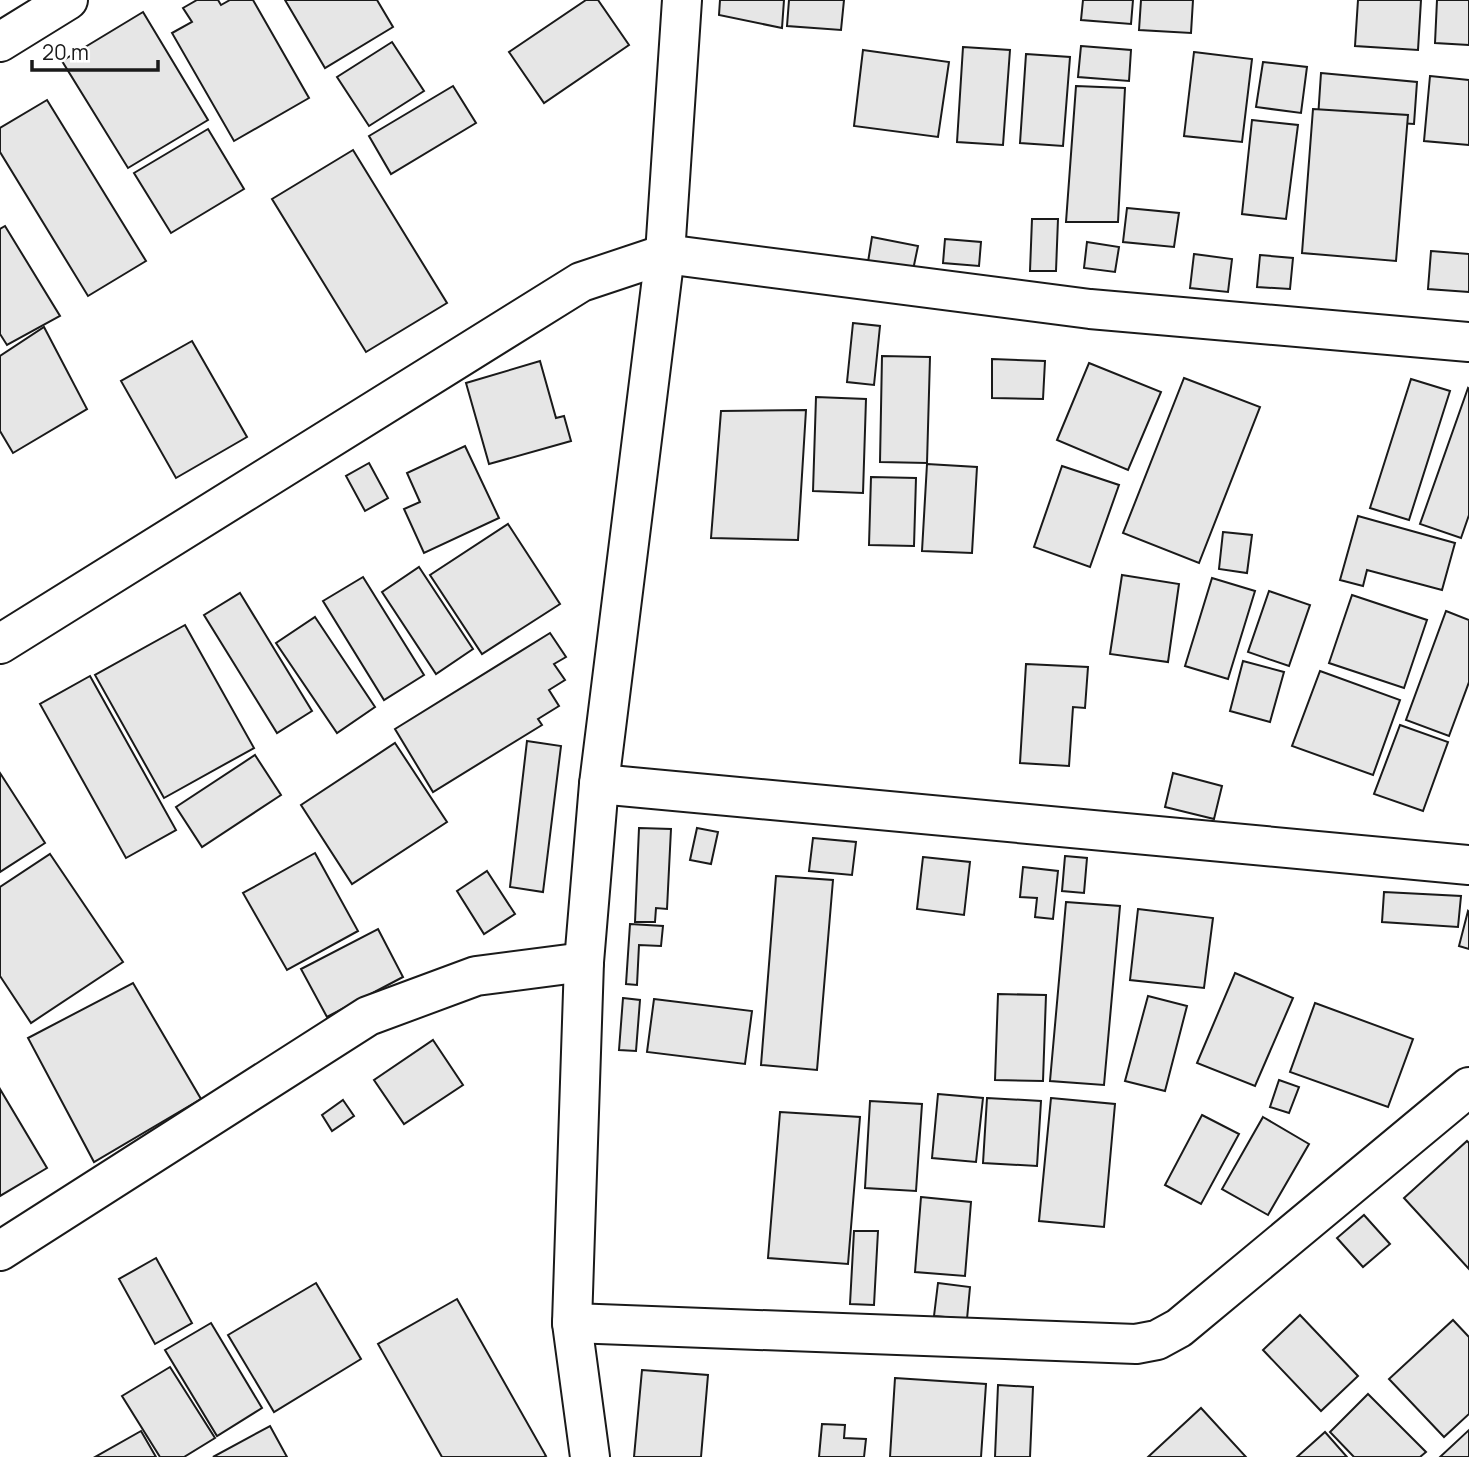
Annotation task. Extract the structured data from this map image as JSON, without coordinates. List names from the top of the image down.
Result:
{
  "scale_bar": "20 m"
}
